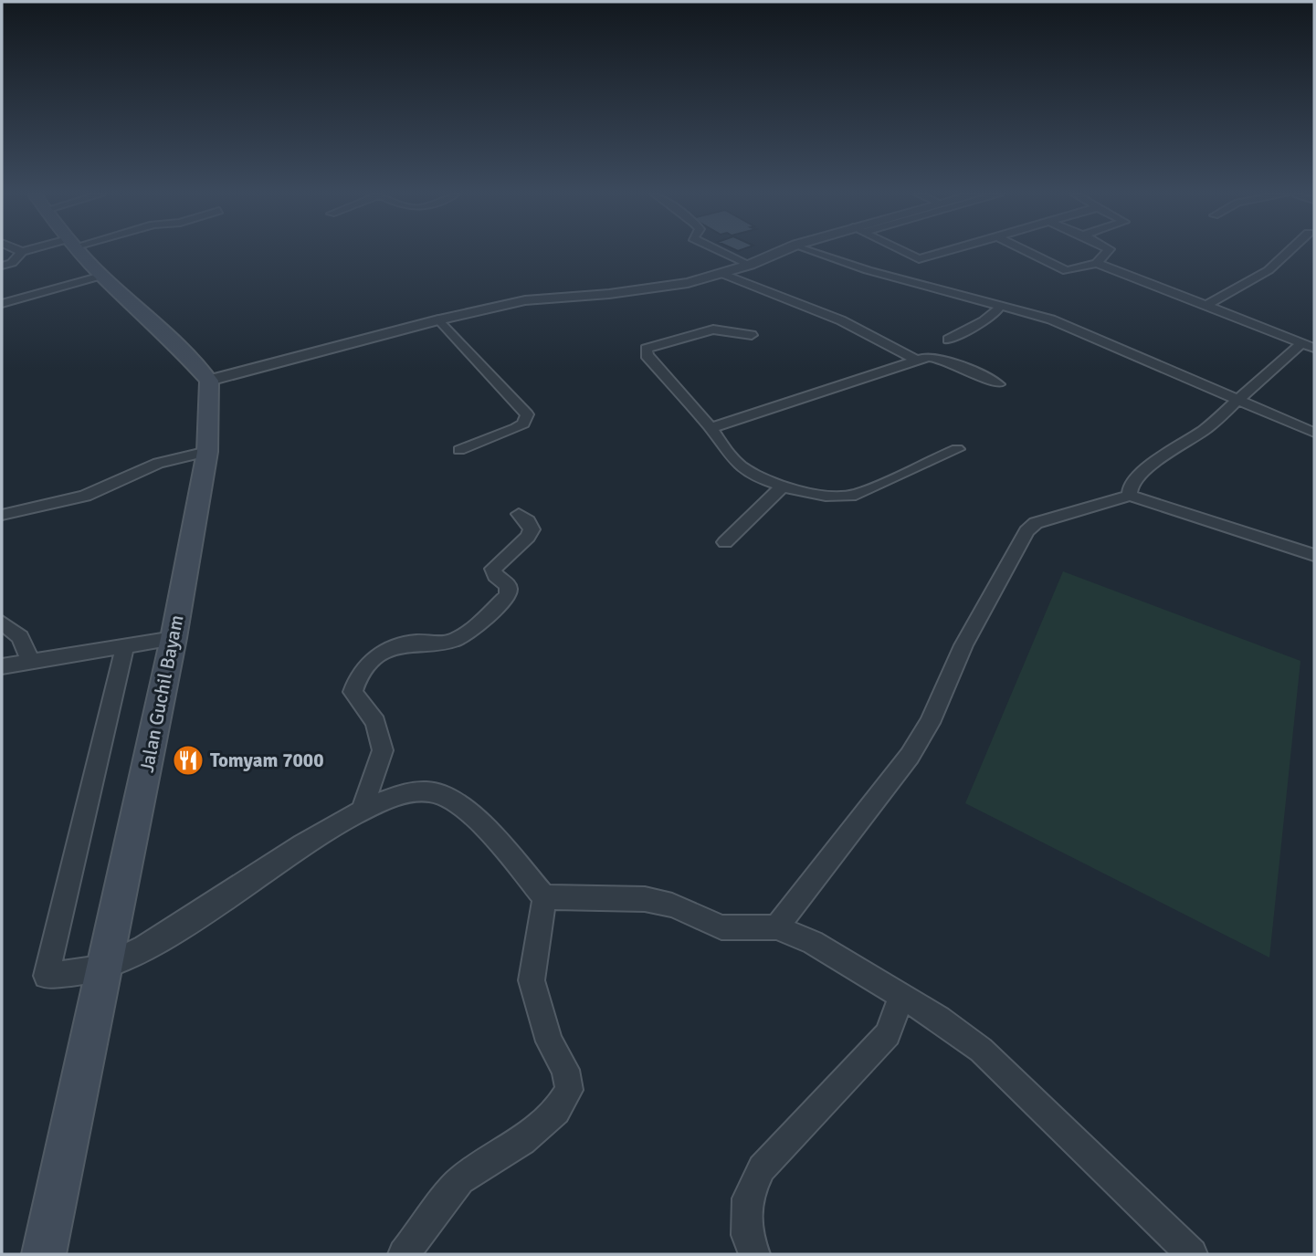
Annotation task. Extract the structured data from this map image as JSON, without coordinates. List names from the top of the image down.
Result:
{
  "streets": {
    "main road": ["Jalan Guchil Bayam"]
  },
  "places": {
    "restaurant": ["Tomyam 7000"]
  }
}
